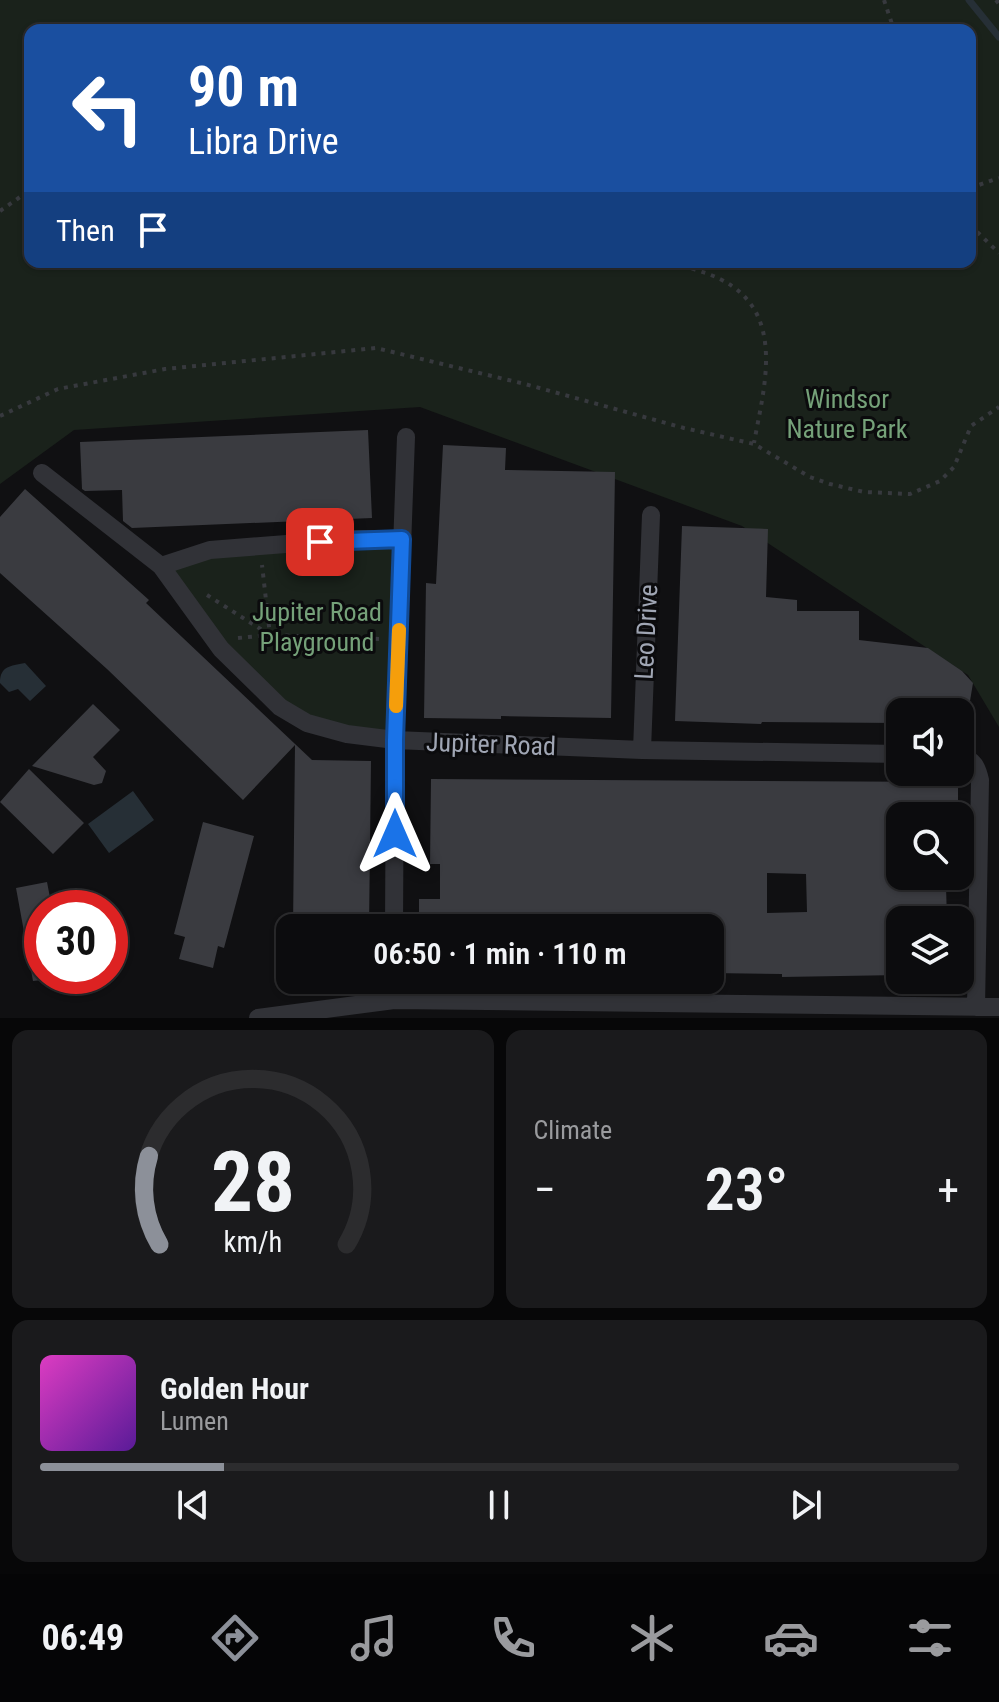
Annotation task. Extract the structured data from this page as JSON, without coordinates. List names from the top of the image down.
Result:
{
  "streets": {
    "street": ["Leo Drive", "Jupiter Road"]
  },
  "crossings": [
    ["Leo Drive", "Jupiter Road"]
  ],
  "parks": ["Windsor Nature Park", "Jupiter Road Playground"],
  "page": {
    "turn": ["90 m", "Libra Drive"],
    "then": "Then",
    "limit": "30",
    "trip": "06:50 · 1 min · 110 m",
    "tile": "Climate",
    "heat": ["−", "23°", "+"],
    "song": ["Golden Hour", "Lumen"],
    "tabs": "06:49",
    "gauge": ["28", "km/h"]
  }
}
